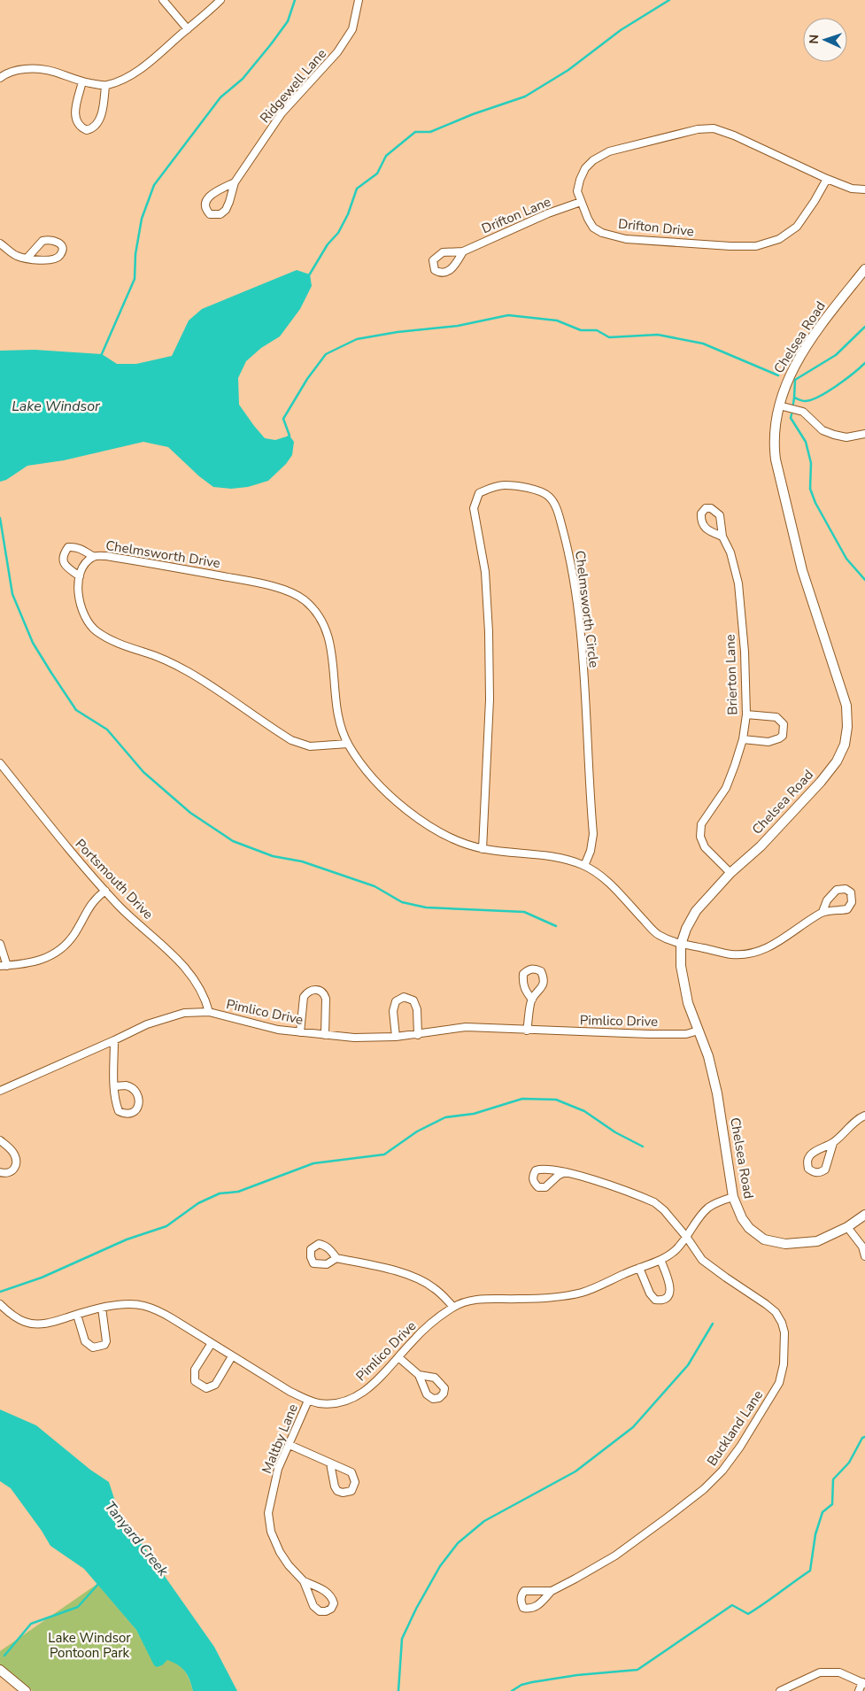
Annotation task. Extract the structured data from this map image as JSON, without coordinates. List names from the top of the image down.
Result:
{
  "streets": {
    "street": [
      "Ridgewell Lane",
      "Drifton Lane",
      "Drifton Drive",
      "Chelsea Road",
      "Chelmsworth Drive",
      "Chelmsworth Circle",
      "Brierton Lane",
      "Portsmouth Drive",
      "Pimlico Drive",
      "Buckland Lane",
      "Maltby Lane"
    ]
  },
  "crossings": [
    ["Drifton Lane", "Drifton Drive"],
    ["Chelsea Road", "Chelmsworth Drive"],
    ["Chelsea Road", "Brierton Lane"],
    ["Chelsea Road", "Pimlico Drive"],
    ["Chelmsworth Drive", "Chelmsworth Circle"],
    ["Portsmouth Drive", "Pimlico Drive"],
    ["Pimlico Drive", "Buckland Lane"],
    ["Pimlico Drive", "Maltby Lane"]
  ],
  "water": ["Lake Windsor", "Tanyard Creek"],
  "parks": ["Lake Windsor Pontoon Park"],
  "north": "left"
}
